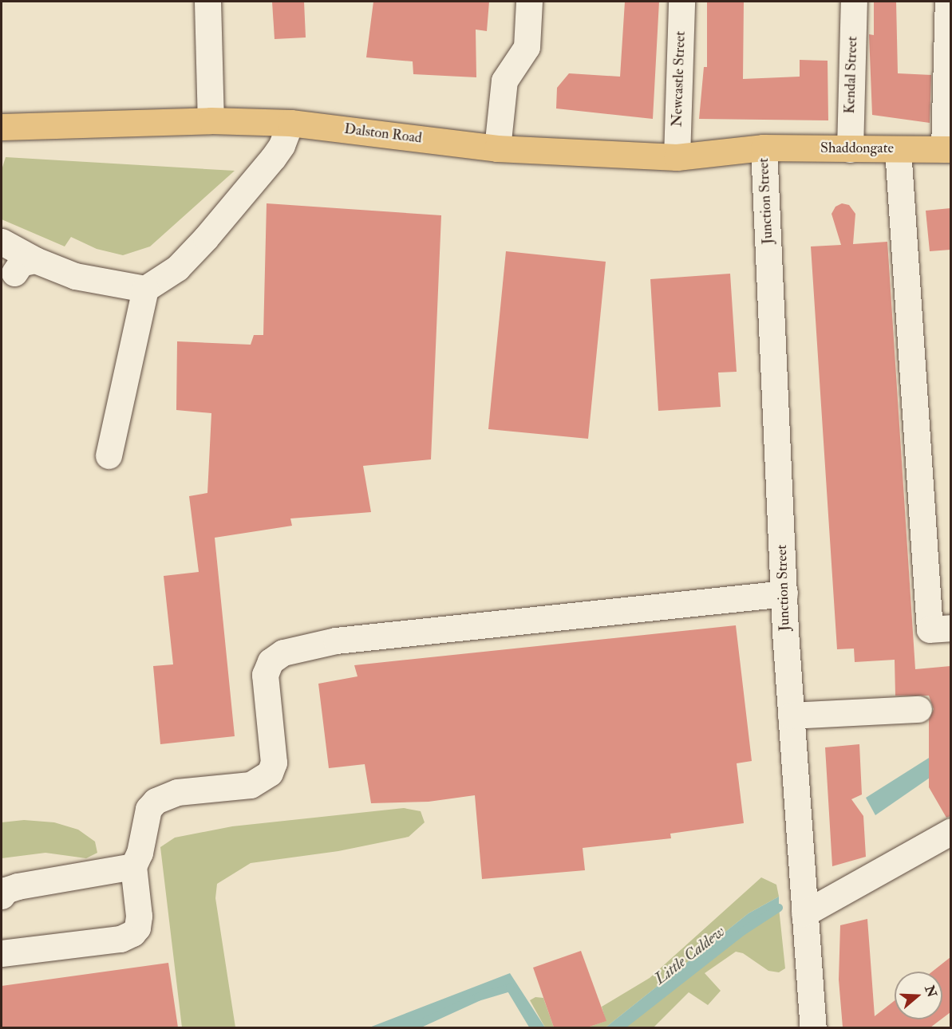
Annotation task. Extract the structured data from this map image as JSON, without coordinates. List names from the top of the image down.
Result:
{
  "streets": {
    "main road": ["Dalston Road", "Shaddongate"],
    "street": ["Kendal Street", "Newcastle Street", "Junction Street"]
  },
  "crossings": [
    ["Kendal Street", "Shaddongate"],
    ["Newcastle Street", "Dalston Road"],
    ["Dalston Road", "Shaddongate"],
    ["Dalston Road", "Junction Street"],
    ["Shaddongate", "Junction Street"]
  ],
  "water": ["Little Caldew"],
  "north": "right"
}
